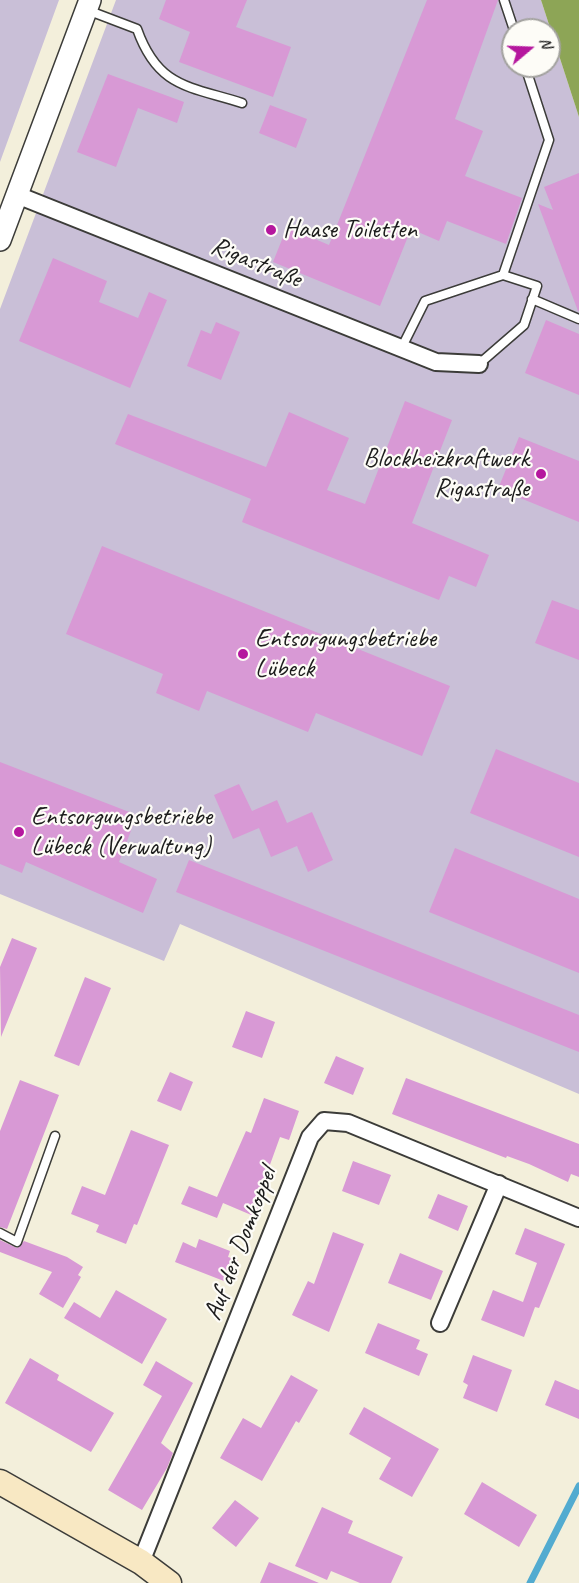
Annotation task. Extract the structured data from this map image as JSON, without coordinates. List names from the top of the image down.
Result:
{
  "streets": {
    "street": ["Rigastraße", "Auf der Domkoppel"]
  },
  "places": [
    "Haase Toiletten",
    "Blockheizkraftwerk Rigastraße",
    "Entsorgungsbetriebe Lübeck",
    "Entsorgungsbetriebe Lübeck (Verwaltung)"
  ],
  "north": "right"
}
